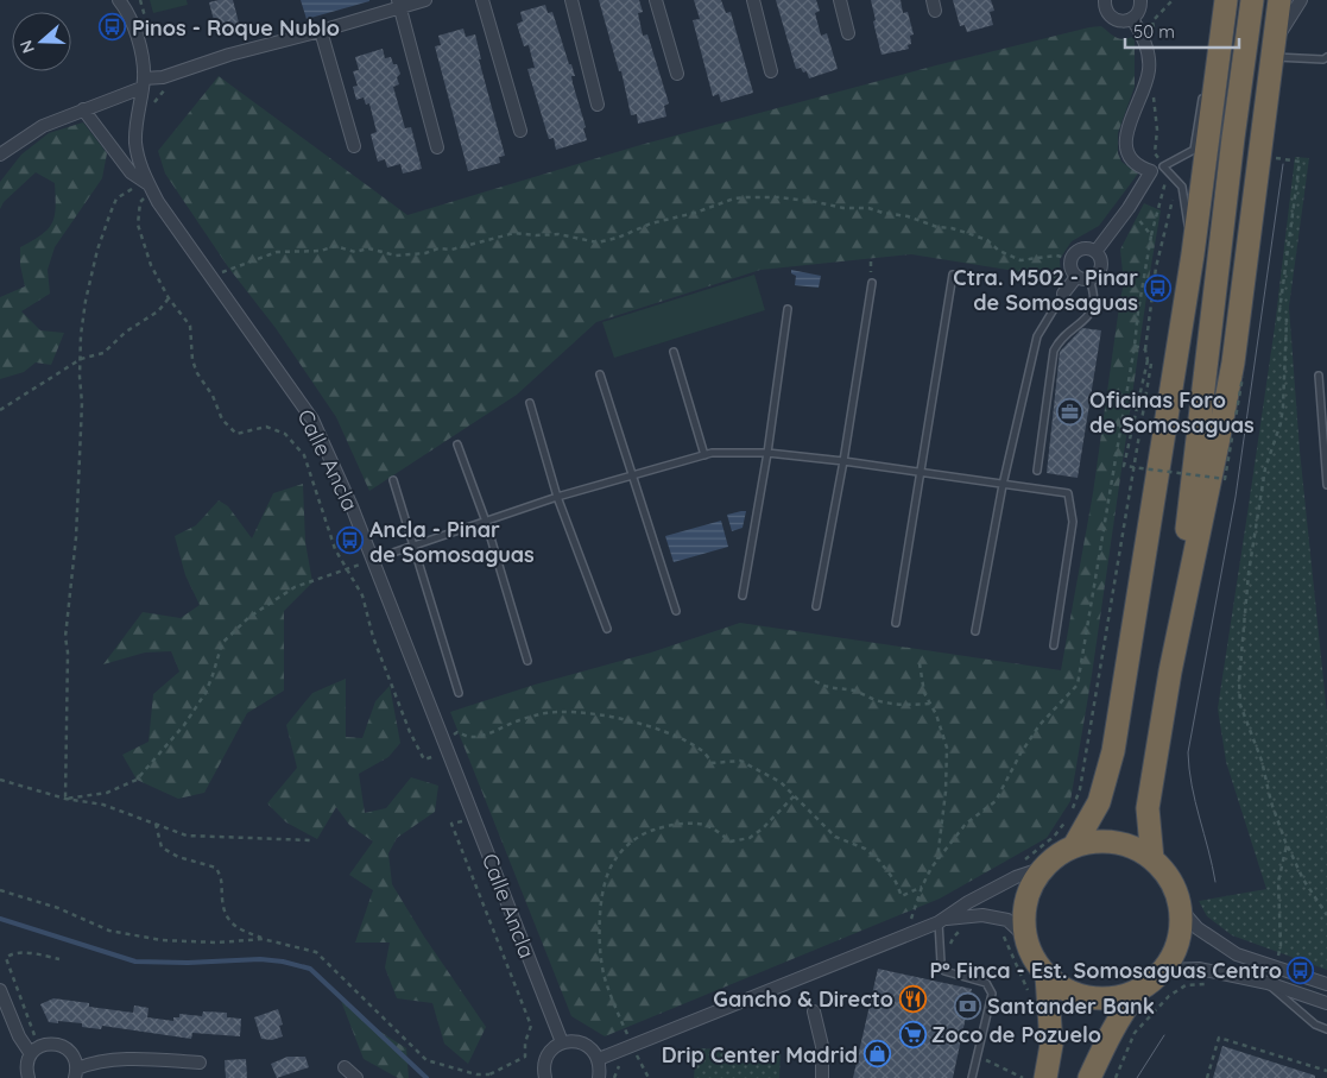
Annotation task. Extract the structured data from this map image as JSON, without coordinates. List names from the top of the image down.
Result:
{
  "streets": {
    "street": ["Calle Ancla"]
  },
  "places": {
    "bus stop": [
      "Pinos - Roque Nublo",
      "Ctra. M502 - Pinar de Somosaguas",
      "Ancla - Pinar de Somosaguas",
      "Pº Finca - Est. Somosaguas Centro"
    ],
    "office": ["Oficinas Foro de Somosaguas"],
    "restaurant": ["Gancho & Directo"],
    "bank": ["Santander Bank"],
    "supermarket": ["Zoco de Pozuelo"],
    "shop": ["Drip Center Madrid"]
  },
  "scale_bar": "50 m",
  "north": "left"
}
